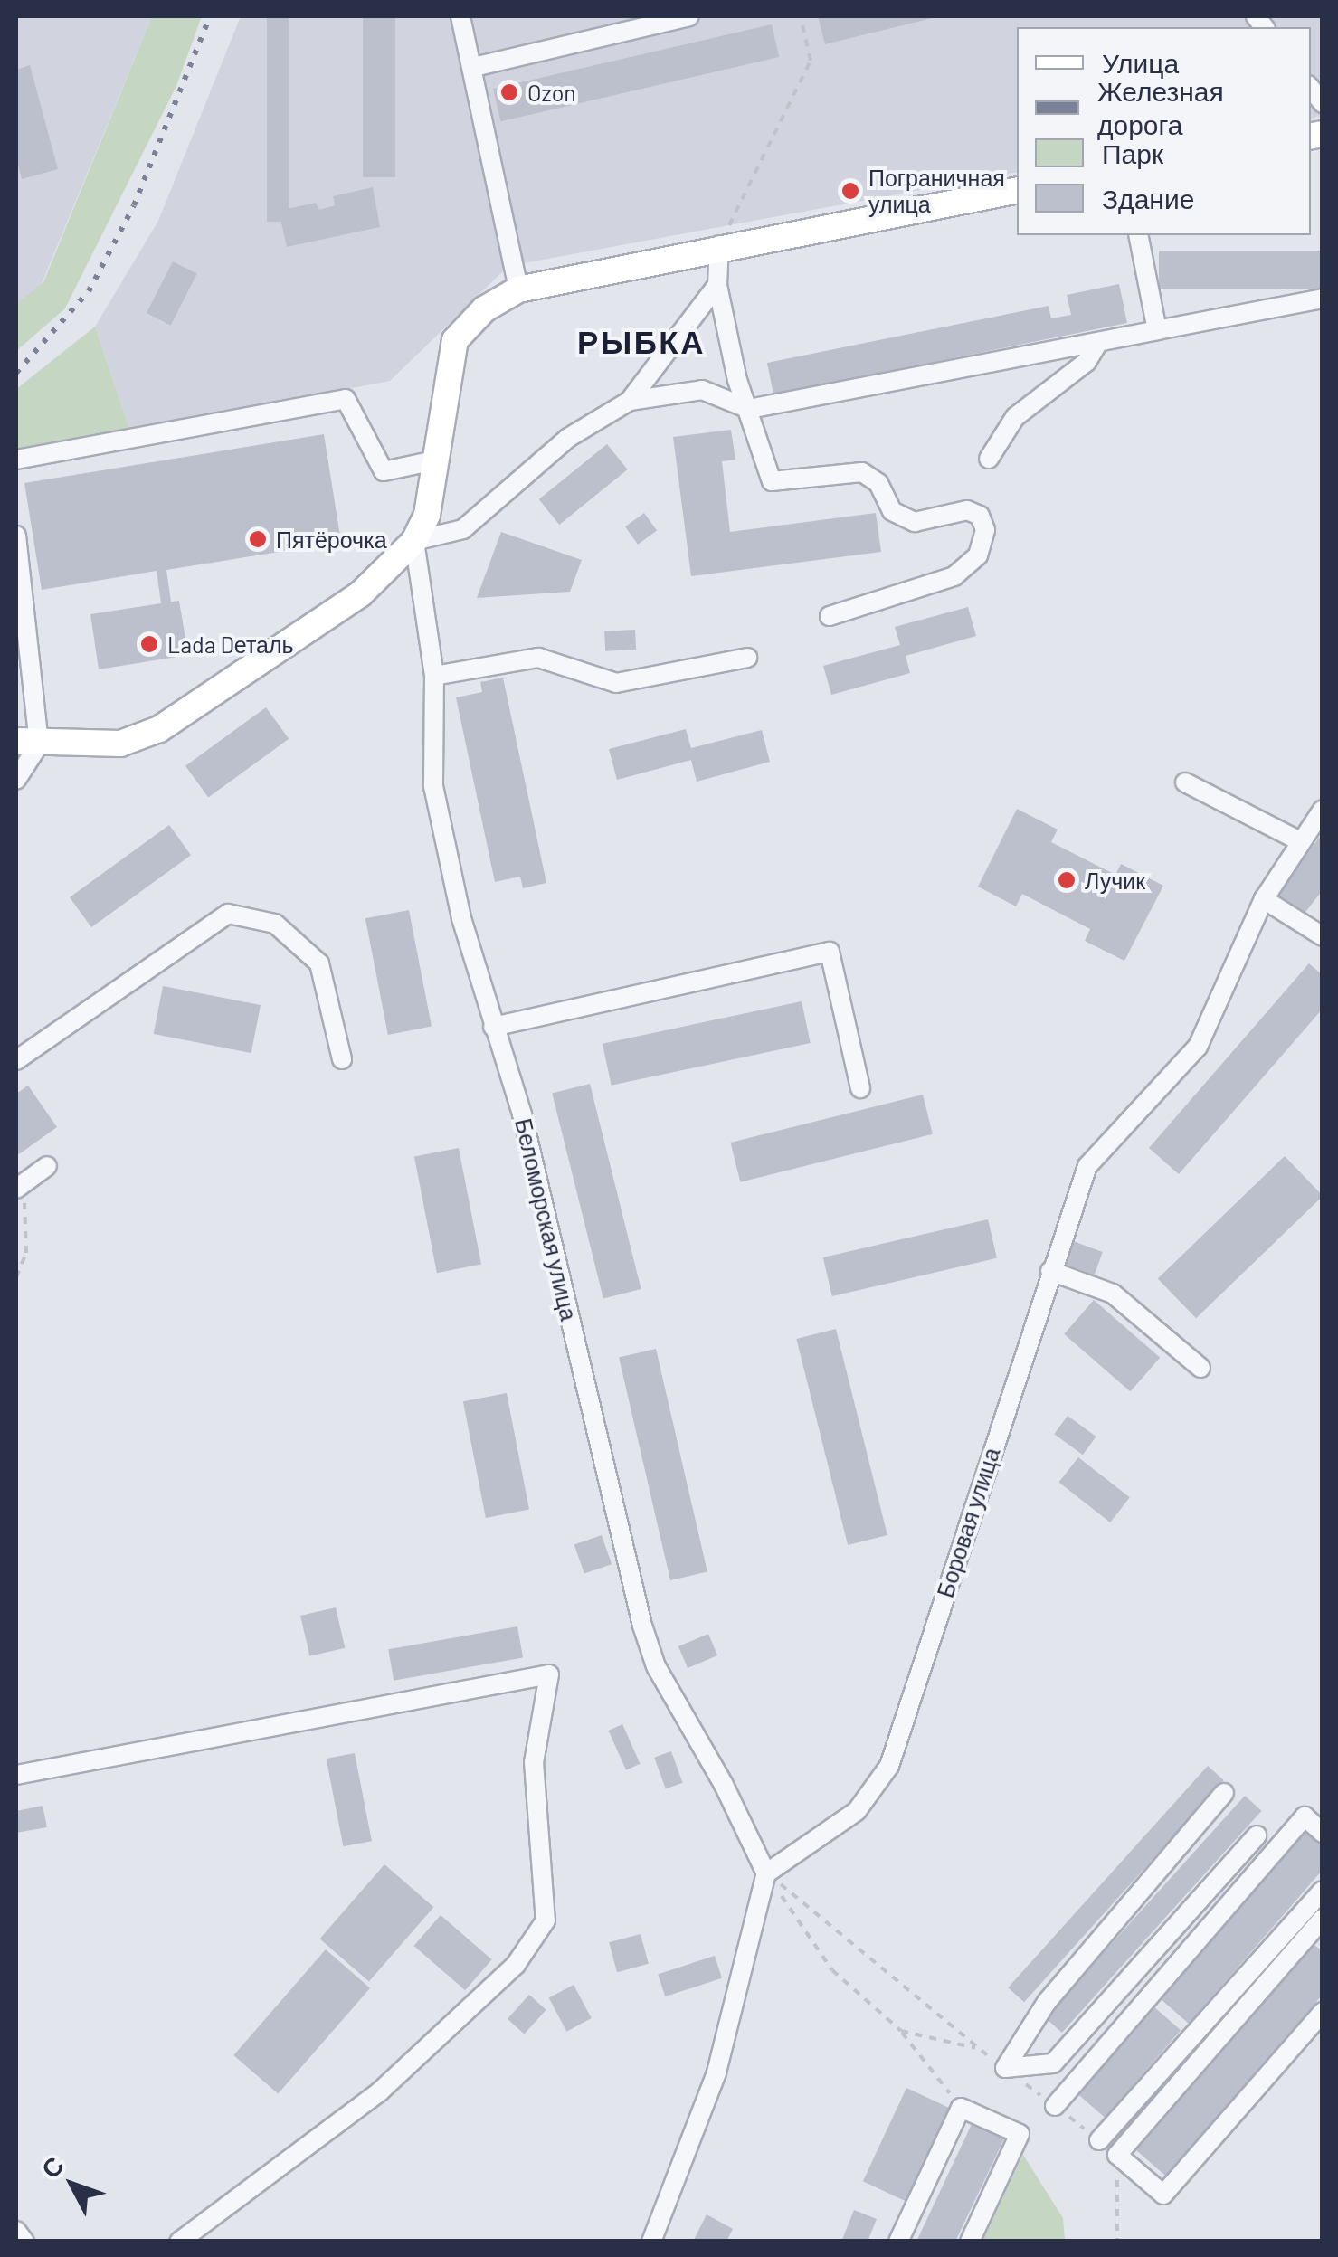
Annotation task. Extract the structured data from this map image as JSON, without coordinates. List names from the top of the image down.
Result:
{
  "streets": {
    "street": ["Беломорская улица", "Боровая улица"]
  },
  "crossings": [
    ["Беломорская улица", "Боровая улица"]
  ],
  "districts": ["РЫБКА"],
  "places": [
    "Ozon",
    "Пограничная улица",
    "Пятёрочка",
    "Lada Dеталь",
    "Лучик"
  ],
  "legend": [
    "Улица",
    "Железная дорога",
    "Парк",
    "Здание"
  ],
  "north": "top left"
}
